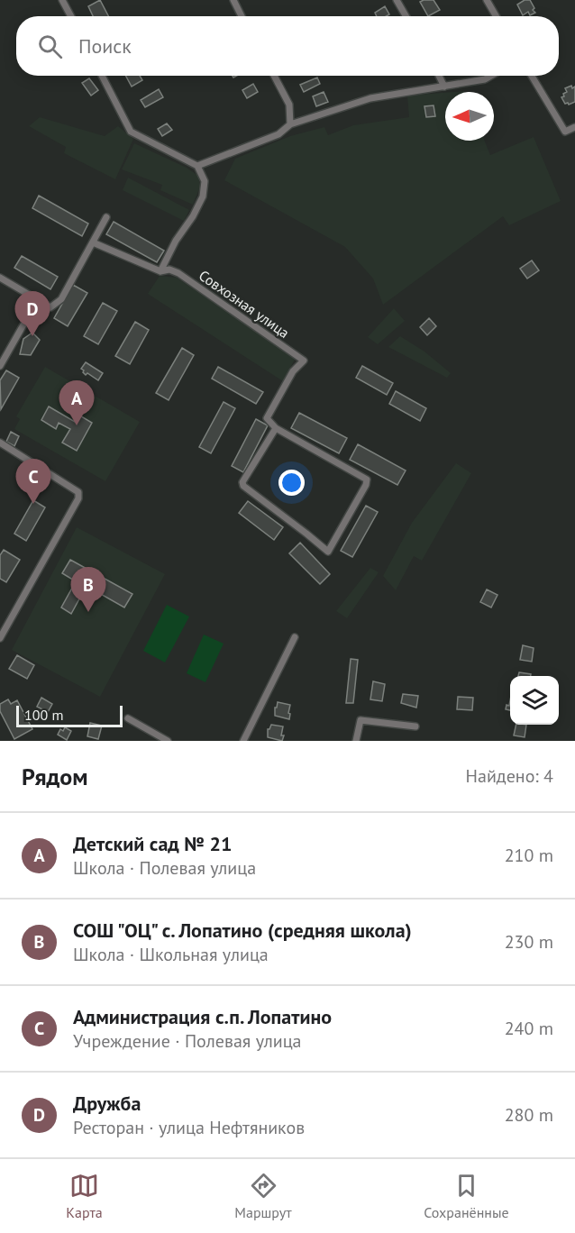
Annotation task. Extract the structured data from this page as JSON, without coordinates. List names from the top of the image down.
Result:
{
  "streets": {
    "street": ["Совхозная улица"]
  },
  "scale_bar": "100 m",
  "north": "left",
  "page": {
    "search": "Поиск",
    "pins": [
      "D",
      "A",
      "C",
      "B"
    ],
    "scale": "100 m",
    "heading": ["Рядом", "Найдено: 4"],
    "list": [
      {
        "mark": "A",
        "name": "Детский сад № 21",
        "note": "Школа · Полевая улица",
        "value": "210 m"
      },
      {
        "mark": "B",
        "name": "СОШ \"ОЦ\" с. Лопатино (средняя школа)",
        "note": "Школа · Школьная улица",
        "value": "230 m"
      },
      {
        "mark": "C",
        "name": "Администрация с.п. Лопатино",
        "note": "Учреждение · Полевая улица",
        "value": "240 m"
      },
      {
        "mark": "D",
        "name": "Дружба",
        "note": "Ресторан · улица Нефтяников",
        "value": "280 m"
      }
    ],
    "nav": ["Карта", "Маршрут", "Сохранённые"]
  }
}
